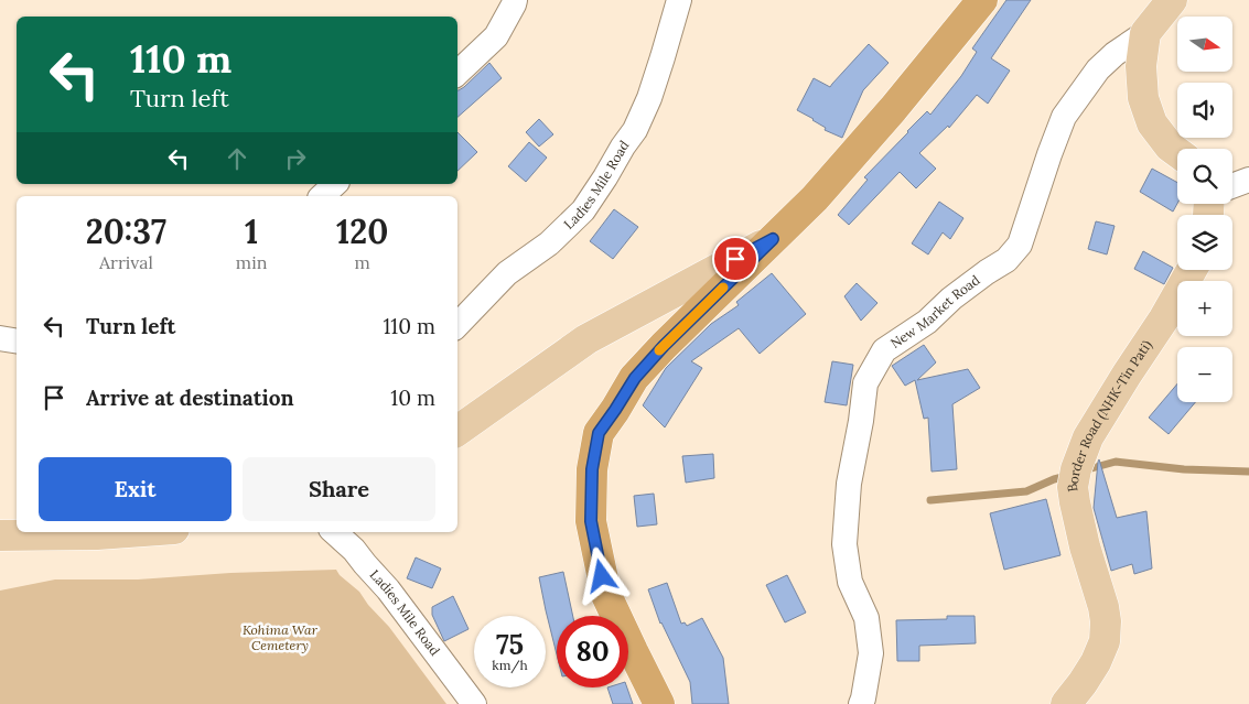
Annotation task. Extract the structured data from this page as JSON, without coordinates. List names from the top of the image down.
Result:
{
  "streets": {
    "main road": ["Border Road (NHK-Tin Pati)"],
    "street": ["Ladies Mile Road", "New Market Road"]
  },
  "parks": ["Kohima War Cemetery"],
  "north": "right",
  "page": {
    "map_buttons": ["+", "−"],
    "turn": ["110 m", "Turn left"],
    "eta": [
      "20:37",
      "Arrival",
      "1",
      "min",
      "120",
      "m"
    ],
    "list": [
      {
        "name": "Turn left",
        "value": "110 m"
      },
      {
        "name": "Arrive at destination",
        "value": "10 m"
      }
    ],
    "buttons": ["Exit", "Share"],
    "speed": "75 km/h",
    "limit": "80"
  }
}
